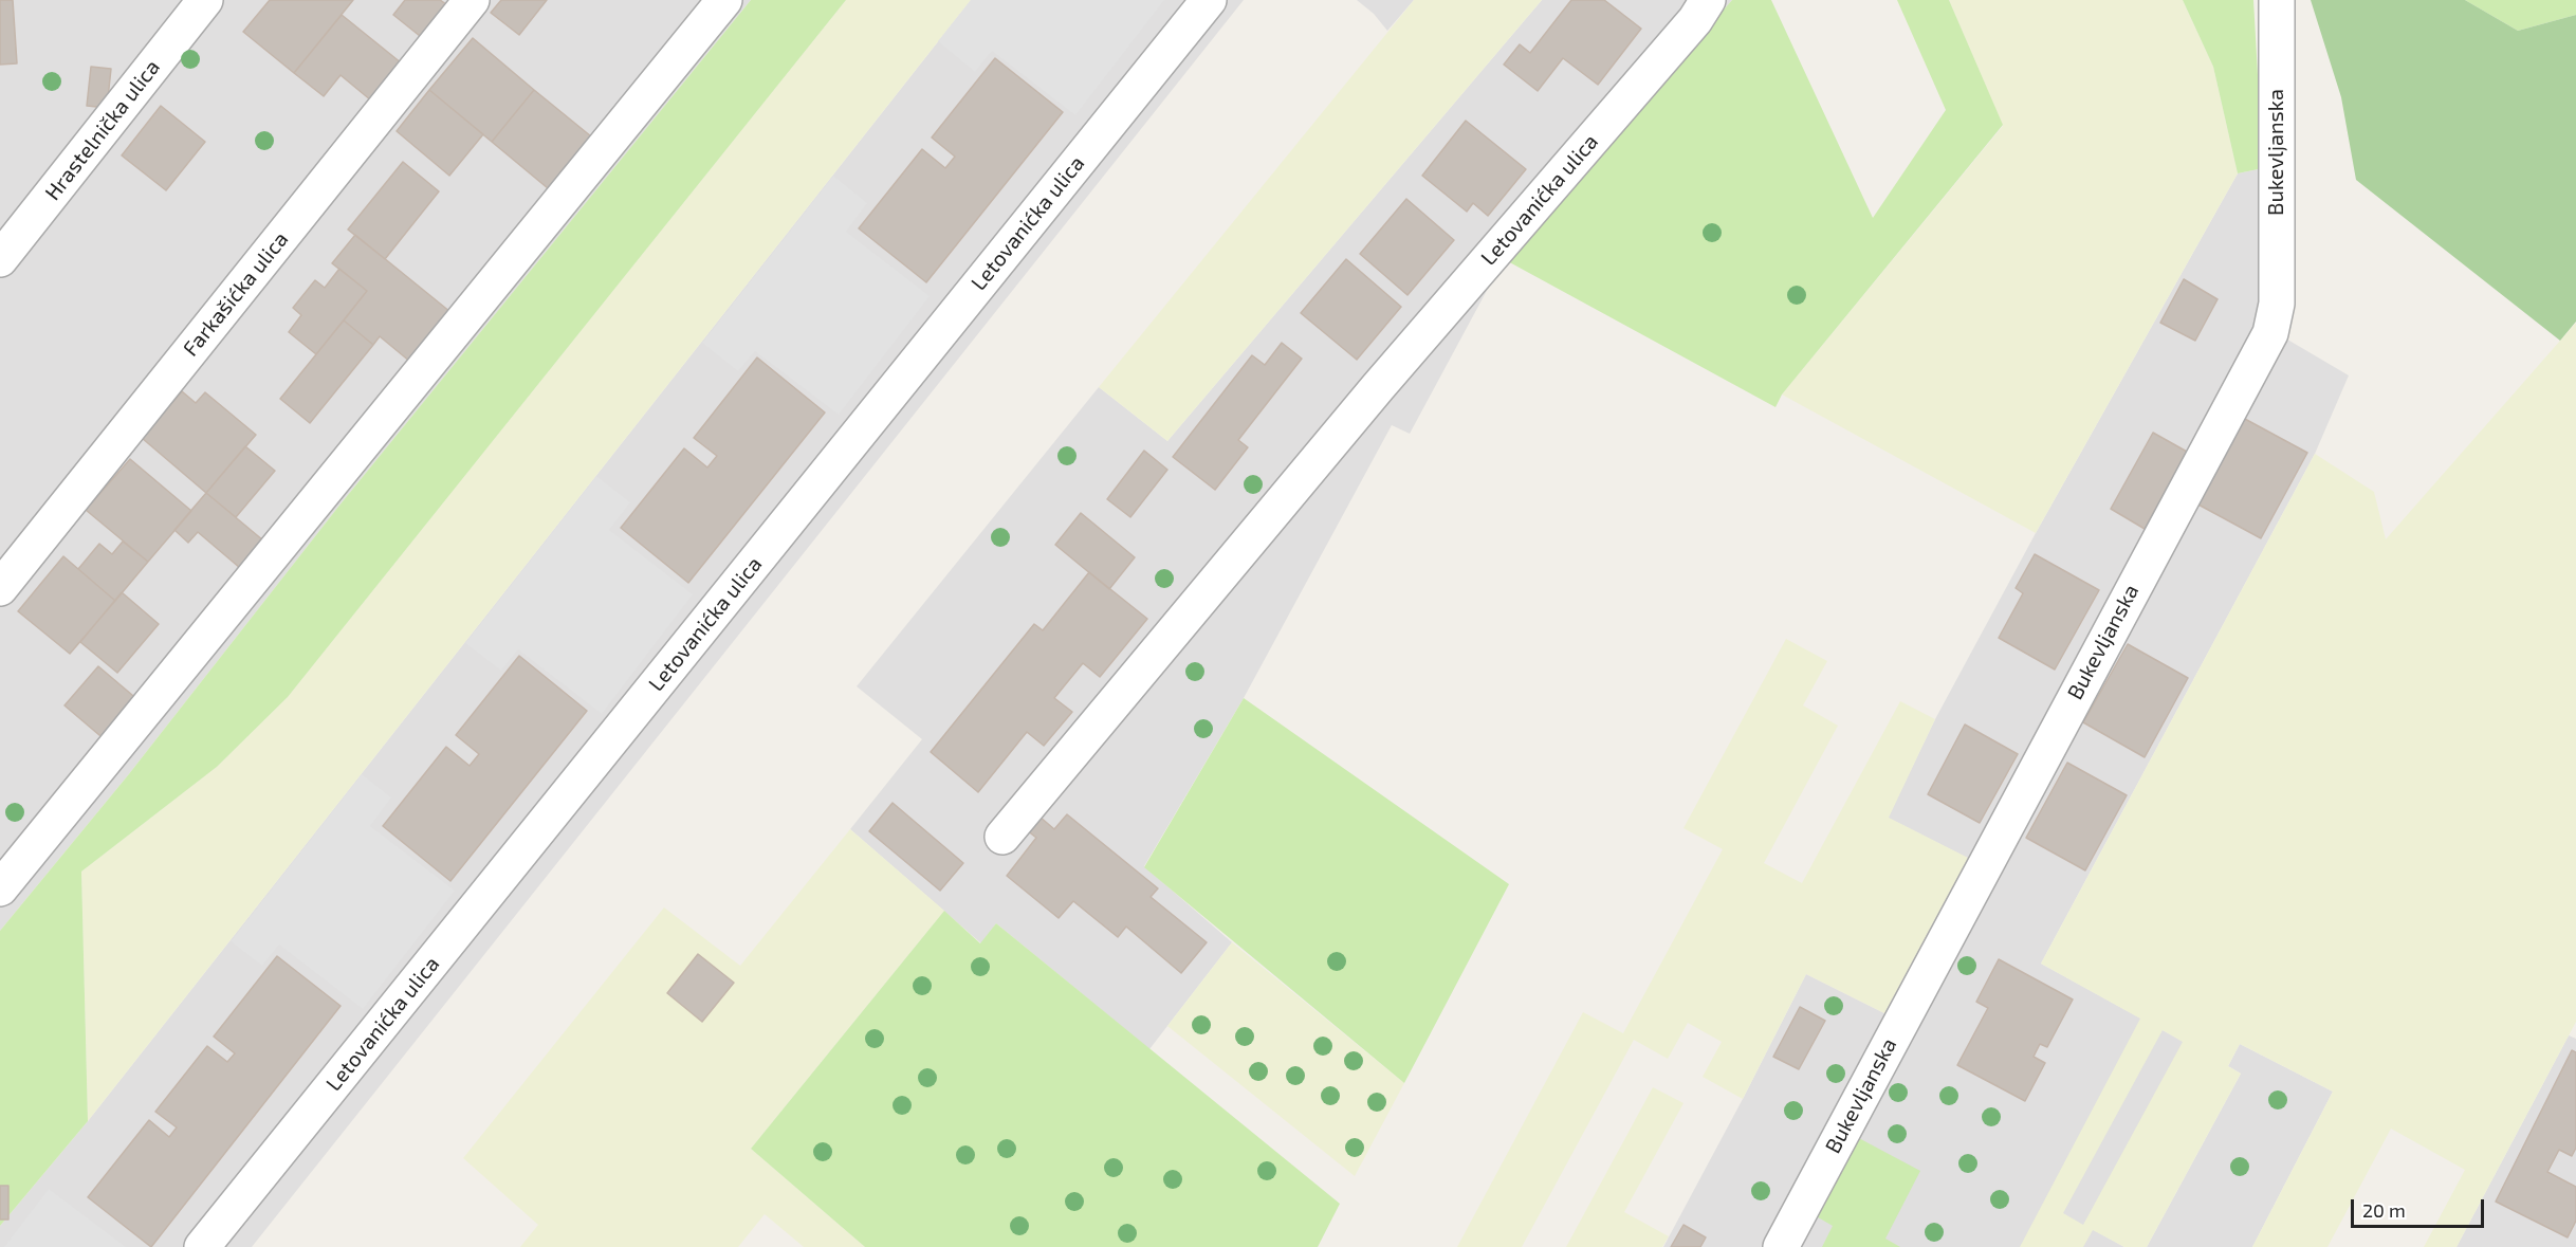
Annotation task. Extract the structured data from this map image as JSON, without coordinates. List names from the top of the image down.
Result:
{
  "streets": {
    "street": [
      "Hrastelnička ulica",
      "Bukevljanska",
      "Letovanićka ulica",
      "Farkašićka ulica"
    ]
  },
  "scale_bar": "20 m"
}
